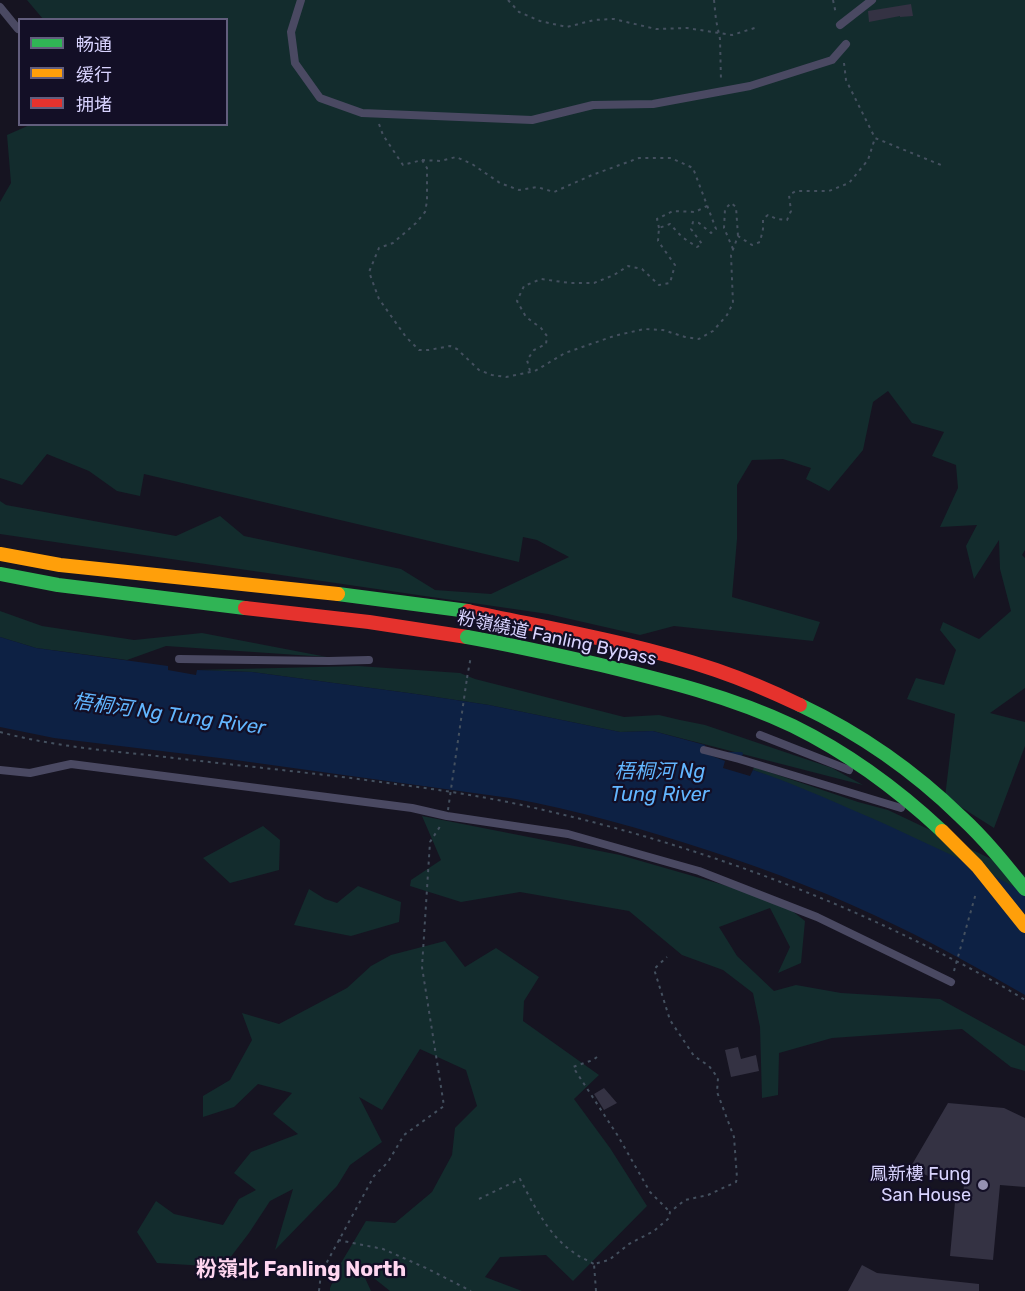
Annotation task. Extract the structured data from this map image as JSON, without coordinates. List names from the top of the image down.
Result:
{
  "streets": {
    "main road": ["粉嶺繞道 Fanling Bypass"]
  },
  "districts": ["粉嶺北 Fanling North"],
  "water": ["梧桐河 Ng Tung River"],
  "places": ["鳳新樓 Fung San House"],
  "legend": ["畅通", "缓行", "拥堵"]
}
